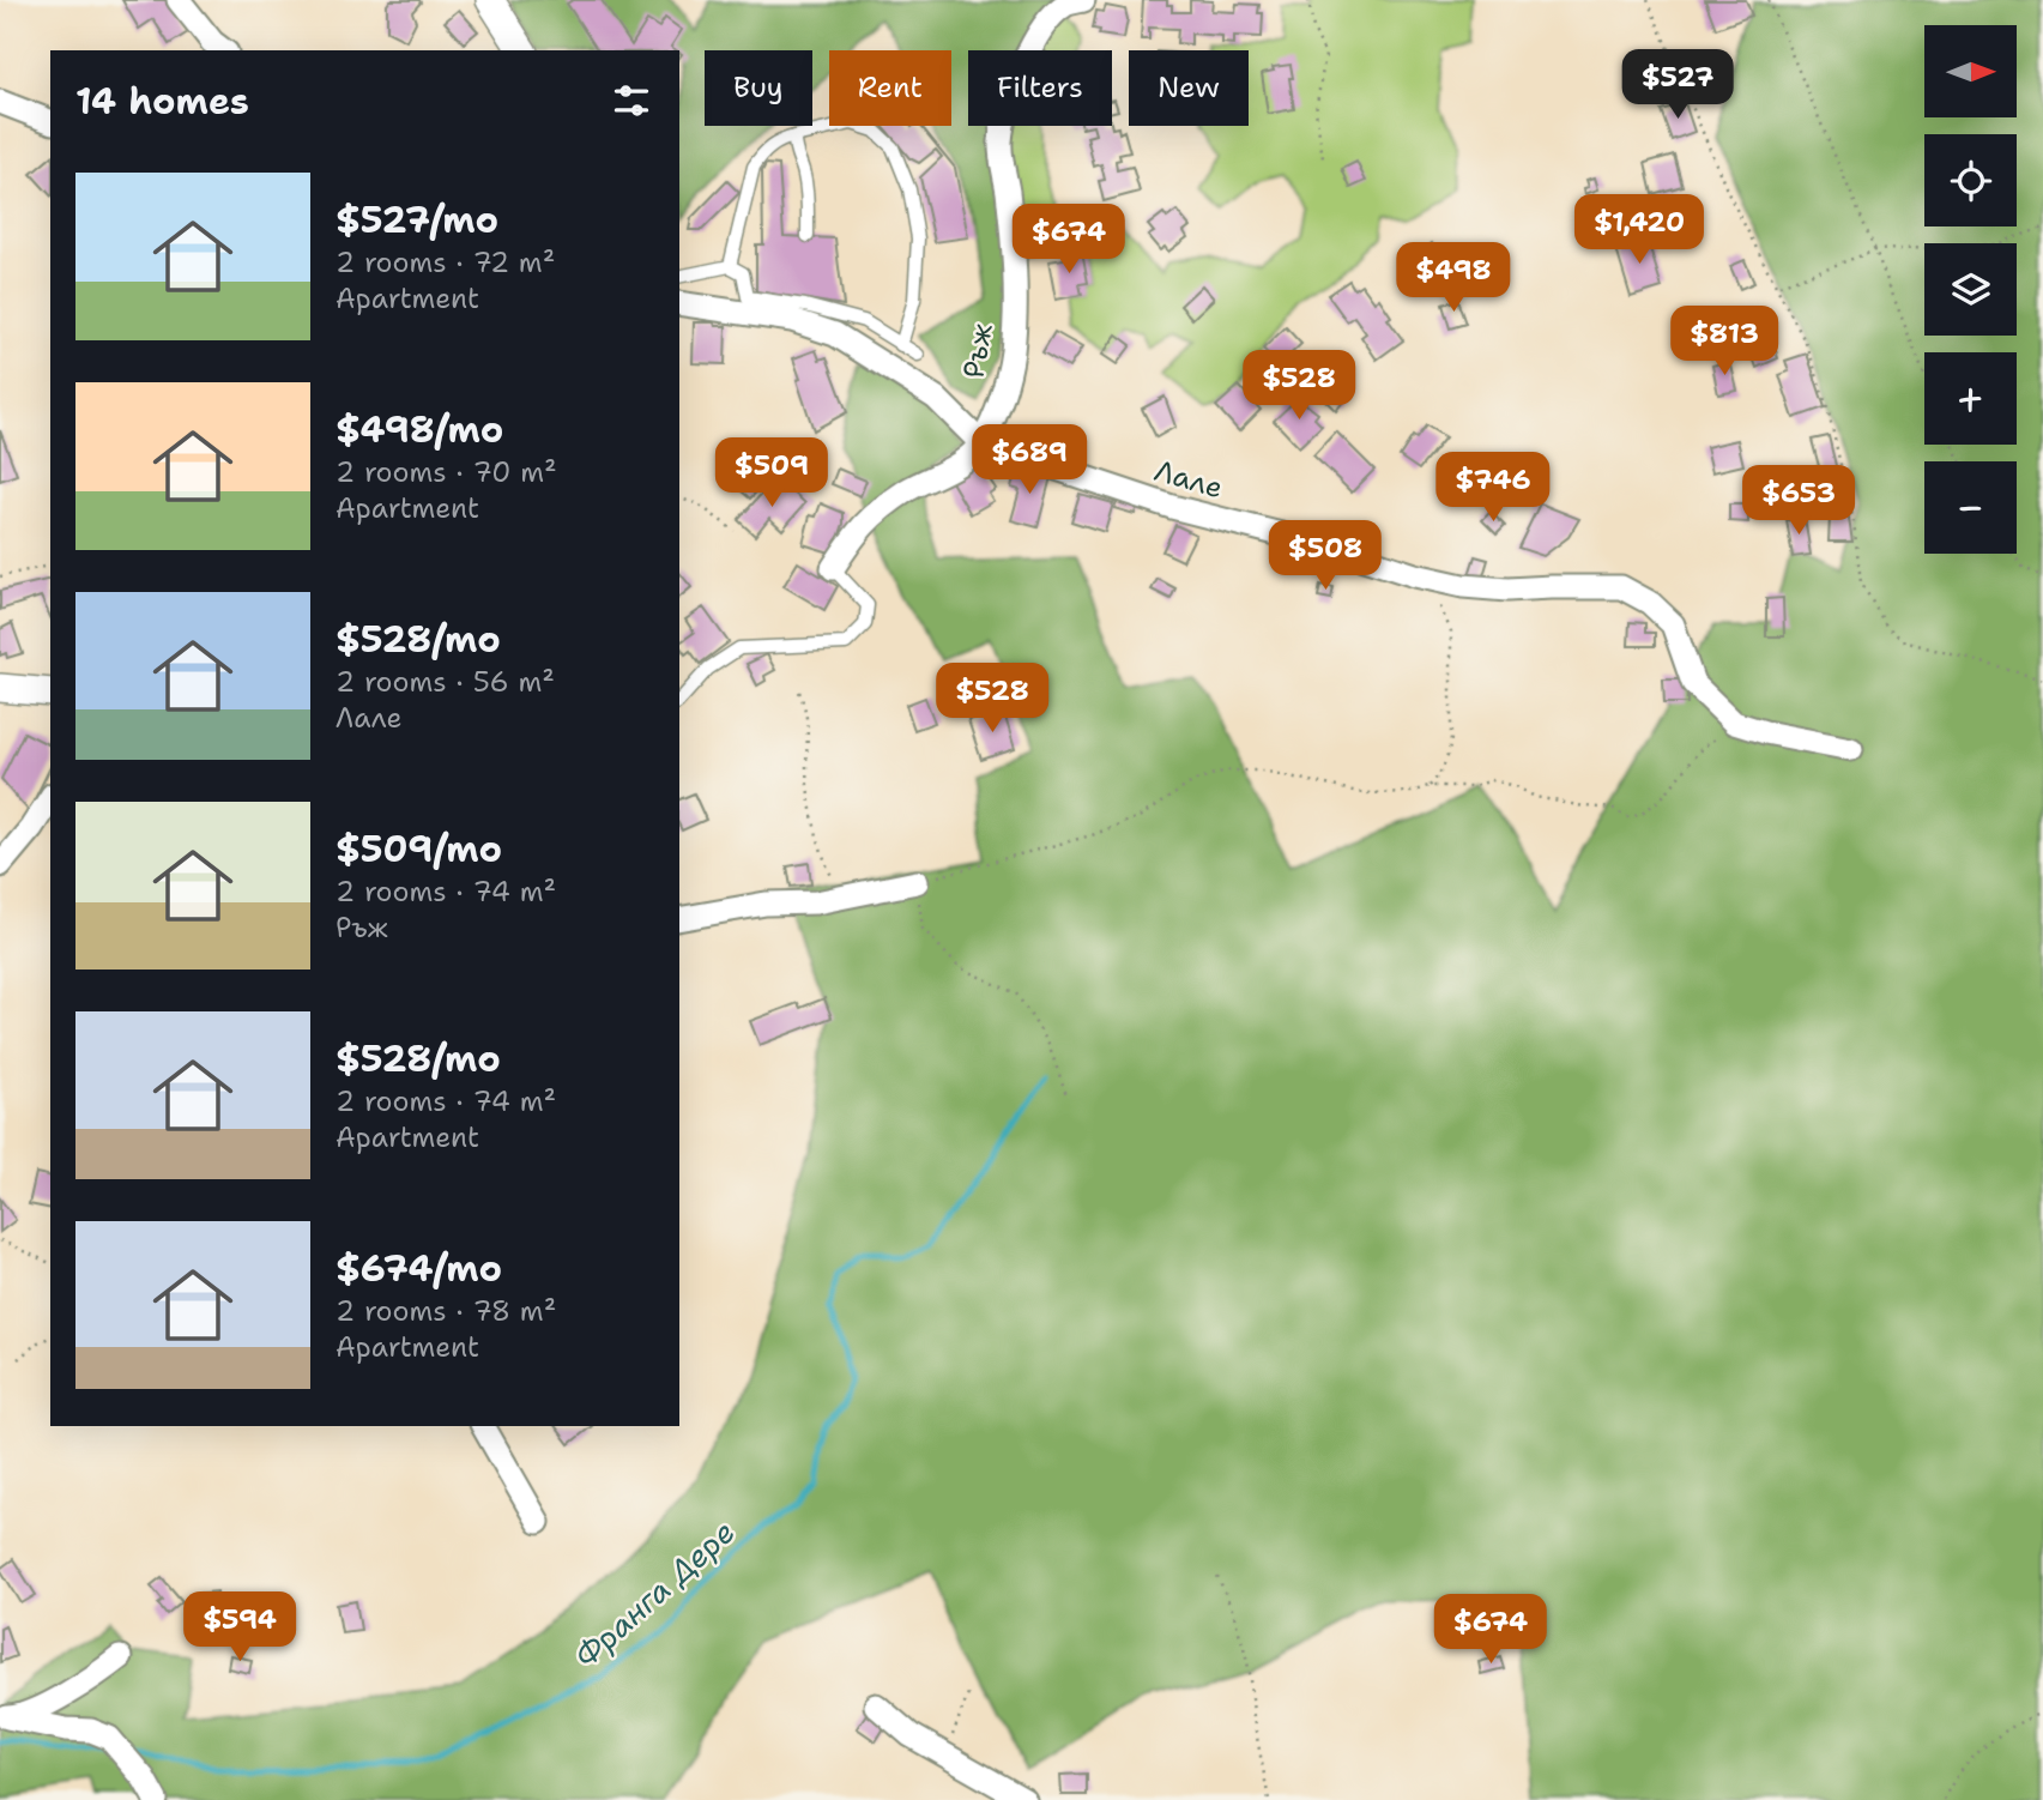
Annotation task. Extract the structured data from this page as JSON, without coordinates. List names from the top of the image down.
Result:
{
  "streets": {
    "street": ["Ръж", "Лале"]
  },
  "crossings": [
    ["Ръж", "Лале"]
  ],
  "water": ["Франга Дере"],
  "north": "right",
  "page": {
    "map_buttons": ["+", "−"],
    "price": [
      "$527",
      "$1,420",
      "$674",
      "$498",
      "$813",
      "$528",
      "$689",
      "$509",
      "$746",
      "$653",
      "$508",
      "$528",
      "$594",
      "$674"
    ],
    "chip": [
      "Buy",
      "Rent",
      "Filters",
      "New"
    ],
    "heading": "14 homes",
    "list": [
      {
        "name": "$527/mo",
        "note": "2 rooms · 72 m² · Apartment"
      },
      {
        "name": "$498/mo",
        "note": "2 rooms · 70 m² · Apartment"
      },
      {
        "name": "$528/mo",
        "note": "2 rooms · 56 m² · Лале"
      },
      {
        "name": "$509/mo",
        "note": "2 rooms · 74 m² · Ръж"
      },
      {
        "name": "$528/mo",
        "note": "2 rooms · 74 m² · Apartment"
      },
      {
        "name": "$674/mo",
        "note": "2 rooms · 78 m² · Apartment"
      }
    ]
  }
}
